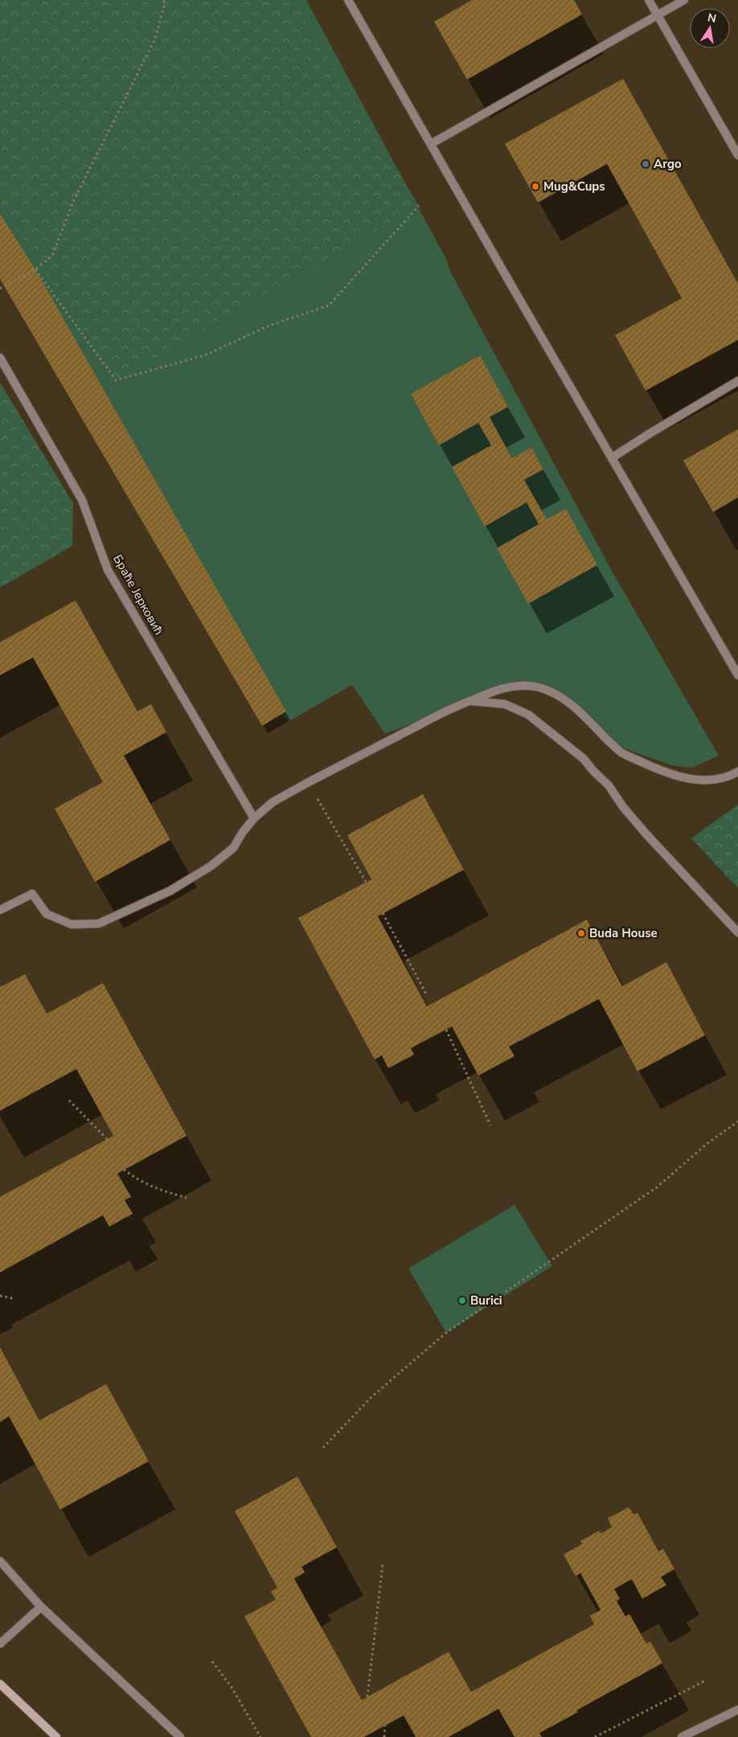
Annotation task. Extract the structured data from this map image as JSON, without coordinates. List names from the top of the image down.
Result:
{
  "streets": {
    "street": ["Браће Јерковић"]
  },
  "places": [
    "Argo",
    "Mug&Cups",
    "Buda House",
    "Burici"
  ],
  "north": "top"
}
